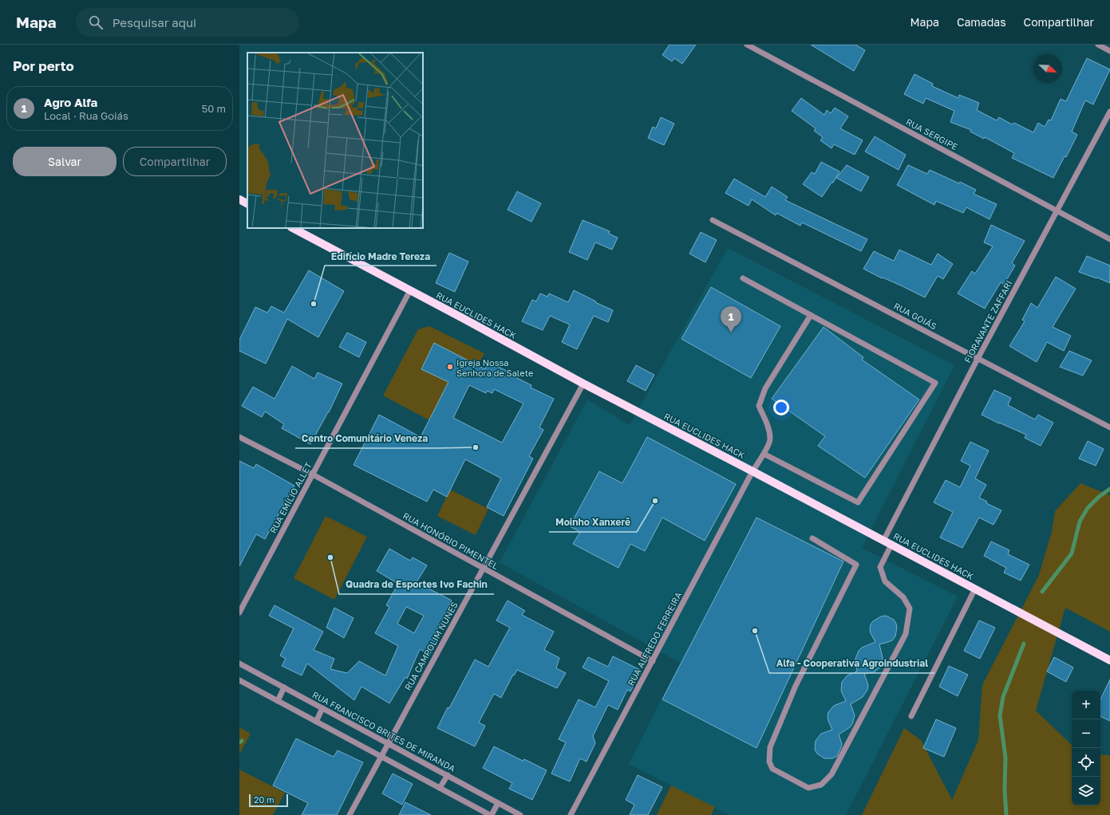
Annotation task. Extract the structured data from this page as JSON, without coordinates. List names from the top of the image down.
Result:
{
  "streets": {
    "main road": ["RUA EUCLIDES HACK"],
    "street": [
      "RUA SERGIPE",
      "RUA GOIÁS",
      "FIORAVANTE ZAFFARI",
      "RUA EMÍLIO ALLET",
      "RUA HONÓRIO PIMENTEL",
      "RUA ALFREDO FERREIRA",
      "RUA CAMPOLIM NUNES",
      "RUA FRANCISCO BRITES DE MIRANDA"
    ]
  },
  "crossings": [
    ["RUA SERGIPE", "FIORAVANTE ZAFFARI"],
    ["RUA EUCLIDES HACK", "FIORAVANTE ZAFFARI"],
    ["RUA EUCLIDES HACK", "RUA EMÍLIO ALLET"],
    ["RUA EUCLIDES HACK", "RUA ALFREDO FERREIRA"],
    ["RUA EUCLIDES HACK", "RUA CAMPOLIM NUNES"],
    ["RUA GOIÁS", "FIORAVANTE ZAFFARI"],
    ["RUA EMÍLIO ALLET", "RUA HONÓRIO PIMENTEL"],
    ["RUA HONÓRIO PIMENTEL", "RUA ALFREDO FERREIRA"],
    ["RUA HONÓRIO PIMENTEL", "RUA CAMPOLIM NUNES"],
    ["RUA CAMPOLIM NUNES", "RUA FRANCISCO BRITES DE MIRANDA"]
  ],
  "places": [
    "Edifício Madre Tereza",
    "Igreja Nossa Senhora de Salete",
    "Centro Comunitário Veneza",
    "Moinho Xanxerê",
    "Quadra de Esportes Ivo Fachin",
    "Alfa - Cooperativa Agroindustrial"
  ],
  "scale_bar": "20 m",
  "north": "bottom right",
  "page": {
    "header": "Mapa",
    "search": "Pesquisar aqui",
    "nav": ["Mapa", "Camadas", "Compartilhar"],
    "heading": "Por perto",
    "list": [
      {
        "mark": "1",
        "name": "Agro Alfa",
        "note": "Local · Rua Goiás",
        "value": "50 m"
      }
    ],
    "buttons": ["Salvar", "Compartilhar"],
    "pins": "1",
    "map_buttons": ["+", "−"],
    "scale": "20 m"
  }
}
